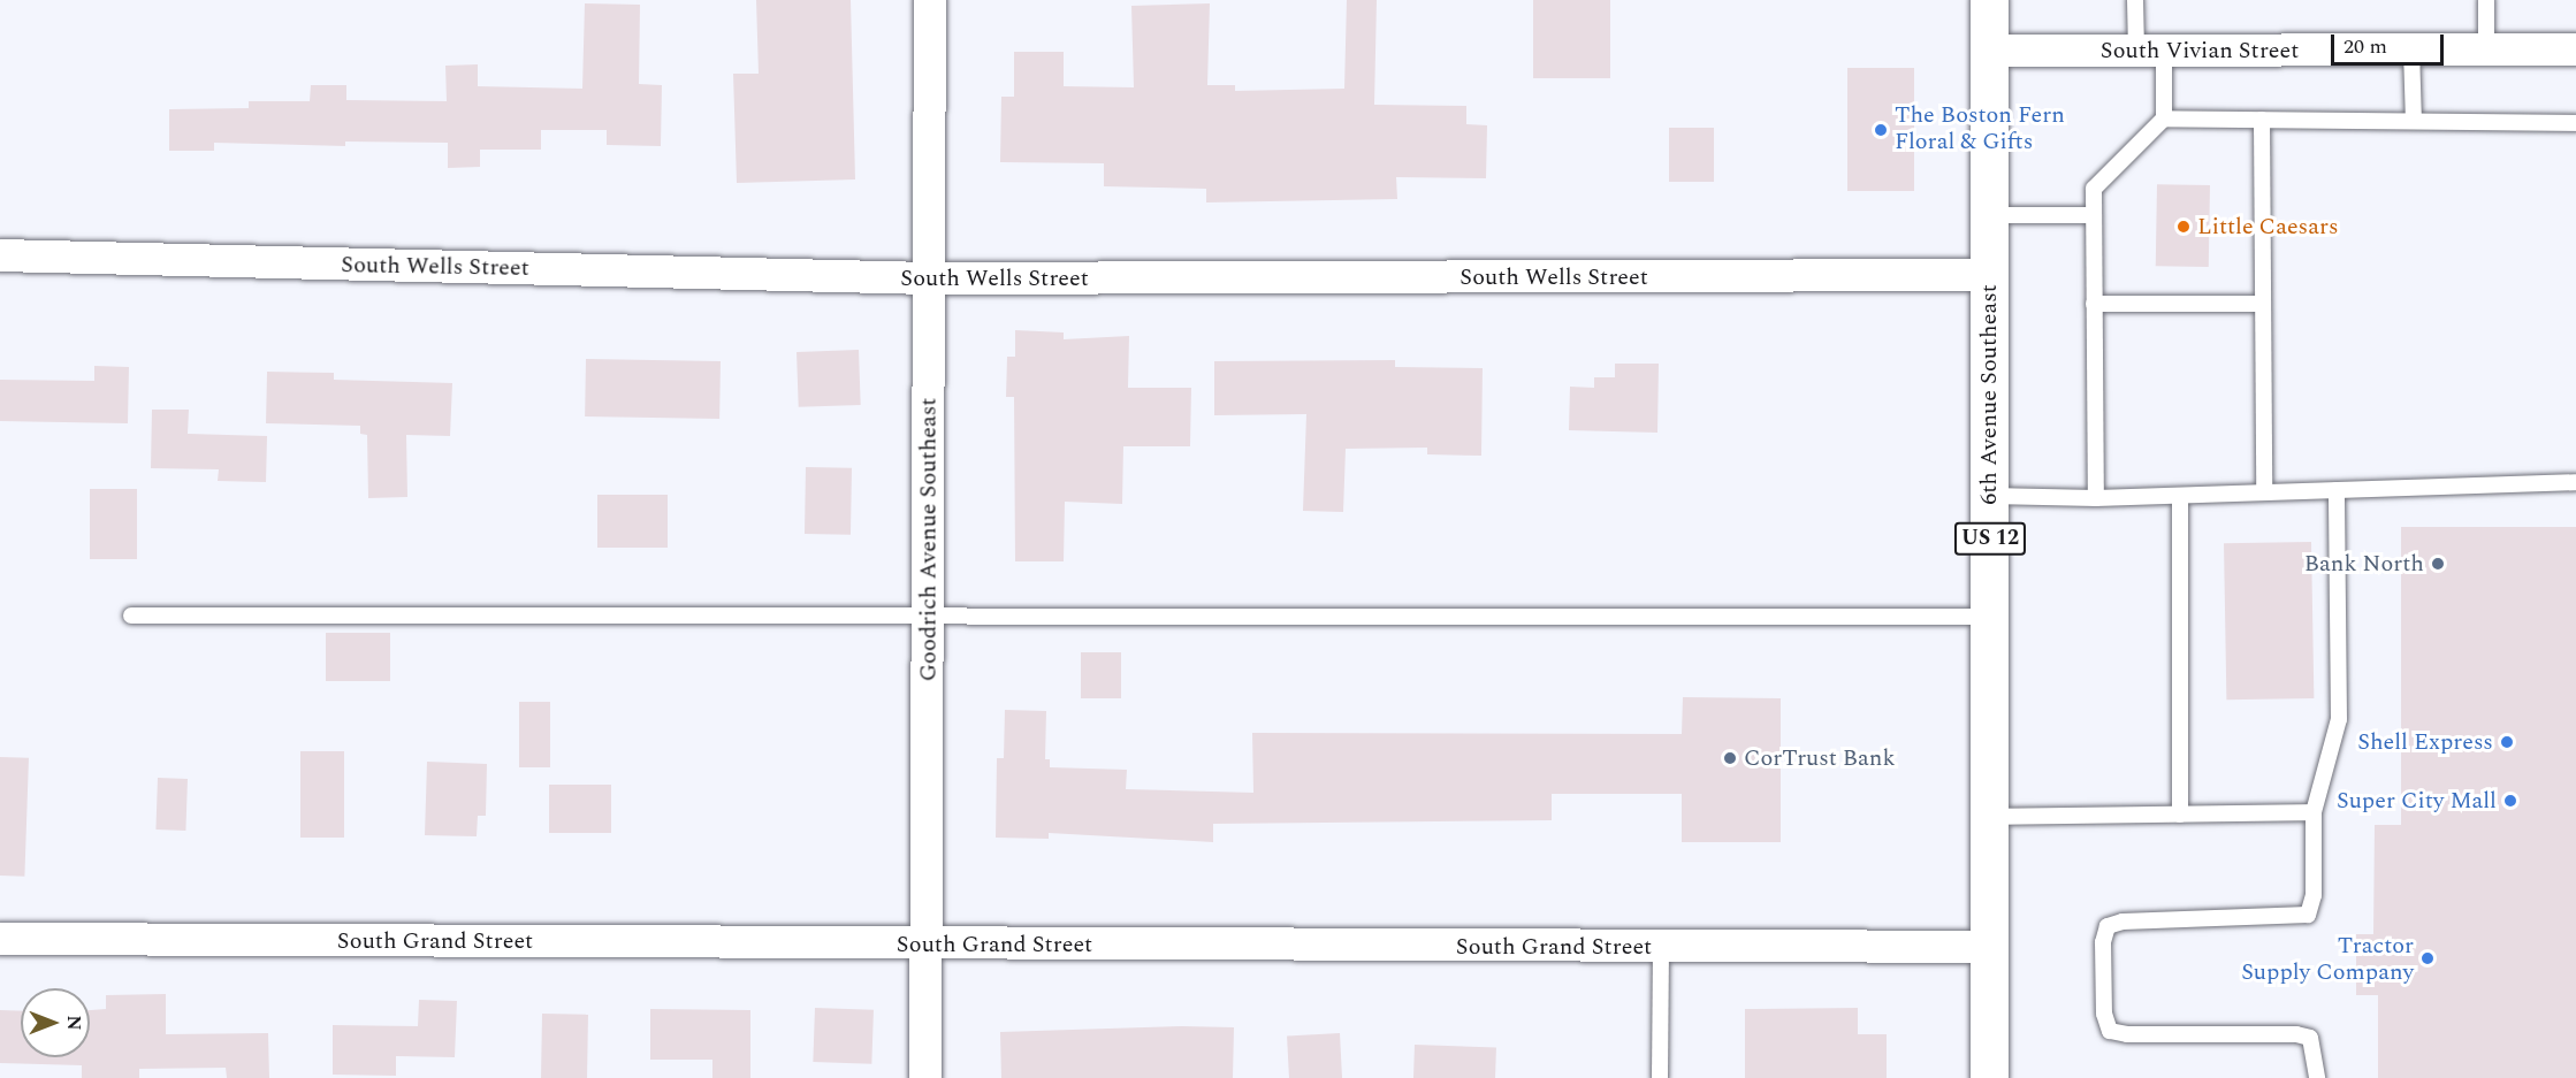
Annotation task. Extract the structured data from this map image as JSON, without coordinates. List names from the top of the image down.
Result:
{
  "streets": {
    "highway": ["6th Avenue Southeast", "US 12"],
    "street": [
      "South Vivian Street",
      "South Wells Street",
      "Goodrich Avenue Southeast",
      "South Grand Street"
    ]
  },
  "crossings": [
    ["South Vivian Street", "6th Avenue Southeast"],
    ["South Wells Street", "6th Avenue Southeast"],
    ["South Wells Street", "Goodrich Avenue Southeast"],
    ["6th Avenue Southeast", "South Grand Street"],
    ["Goodrich Avenue Southeast", "South Grand Street"]
  ],
  "places": [
    "The Boston Fern Floral & Gifts",
    "Little Caesars",
    "Bank North",
    "Shell Express",
    "CorTrust Bank",
    "Super City Mall",
    "Tractor Supply Company"
  ],
  "scale_bar": "20 m",
  "north": "right"
}
